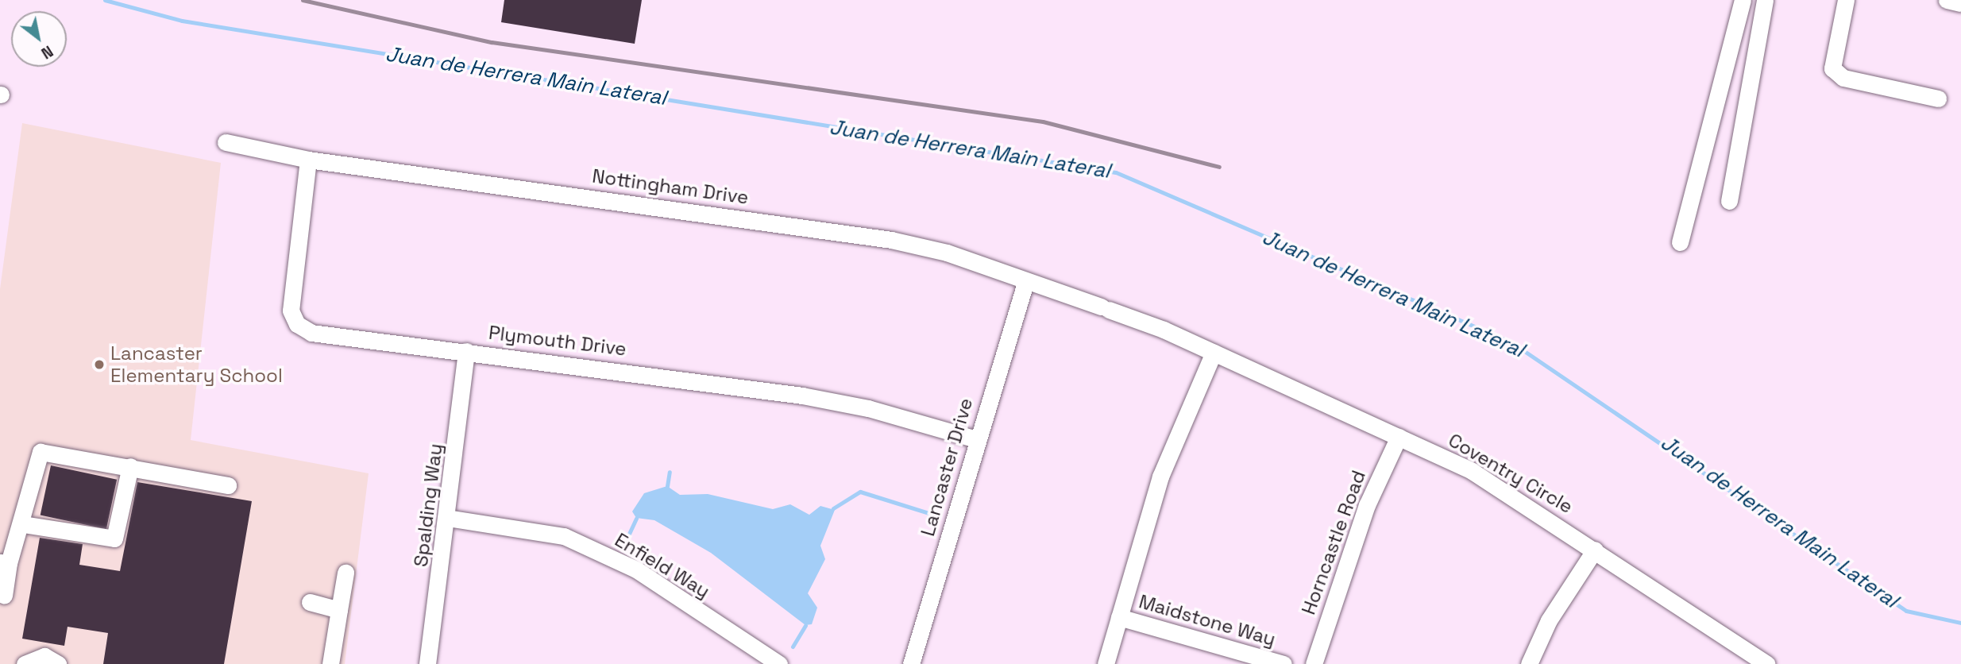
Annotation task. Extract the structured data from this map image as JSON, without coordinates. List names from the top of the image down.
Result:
{
  "streets": {
    "street": [
      "Nottingham Drive",
      "Plymouth Drive",
      "Lancaster Drive",
      "Coventry Circle",
      "Spalding Way",
      "Horncastle Road",
      "Enfield Way",
      "Maidstone Way"
    ]
  },
  "crossings": [
    ["Nottingham Drive", "Plymouth Drive"],
    ["Nottingham Drive", "Lancaster Drive"],
    ["Nottingham Drive", "Coventry Circle"],
    ["Plymouth Drive", "Lancaster Drive"],
    ["Plymouth Drive", "Spalding Way"],
    ["Coventry Circle", "Horncastle Road"],
    ["Spalding Way", "Enfield Way"]
  ],
  "water": ["Juan de Herrera Main Lateral"],
  "places": ["Lancaster Elementary School"],
  "north": "bottom right"
}
